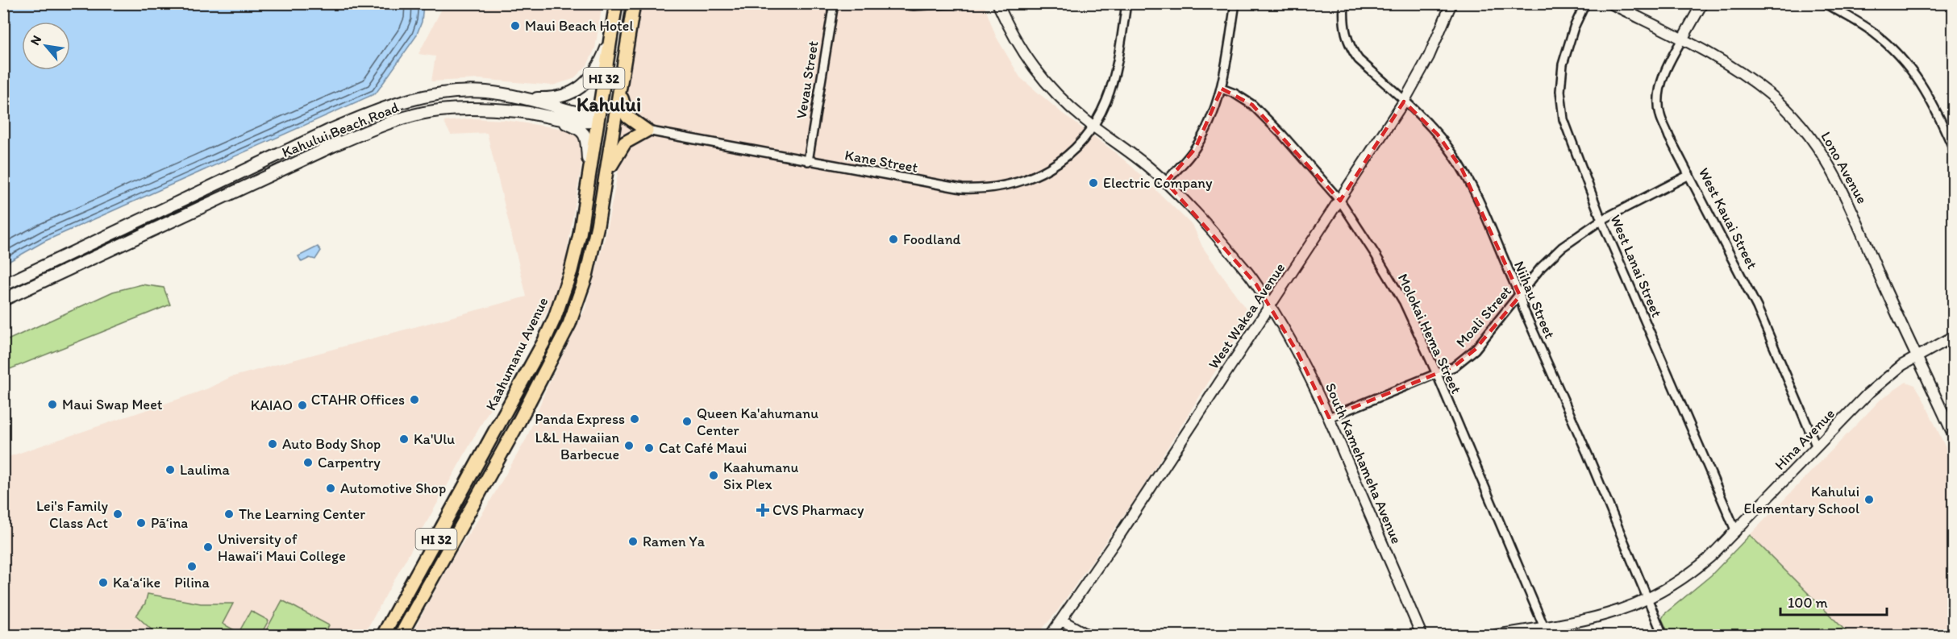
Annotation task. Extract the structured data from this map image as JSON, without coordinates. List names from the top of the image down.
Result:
{
  "streets": {
    "main road": ["HI 32", "Kahului Beach Road", "Kaahumanu Avenue"],
    "street": [
      "Vevau Street",
      "Kane Street",
      "Lono Avenue",
      "West Kauai Street",
      "West Lanai Street",
      "Niihau Street",
      "West Wakea Avenue",
      "Moali Street",
      "Molokai Hema Street",
      "Hina Avenue",
      "South Kamehameha Avenue"
    ]
  },
  "crossings": [
    ["Vevau Street", "Kane Street"],
    ["Kahului Beach Road", "Kaahumanu Avenue"],
    ["Kane Street", "South Kamehameha Avenue"],
    ["Lono Avenue", "West Kauai Street"],
    ["Lono Avenue", "Hina Avenue"],
    ["West Kauai Street", "Moali Street"],
    ["West Kauai Street", "Hina Avenue"],
    ["West Lanai Street", "Moali Street"],
    ["West Lanai Street", "Hina Avenue"],
    ["Niihau Street", "West Wakea Avenue"],
    ["Niihau Street", "Moali Street"],
    ["Niihau Street", "Hina Avenue"],
    ["West Wakea Avenue", "Molokai Hema Street"],
    ["West Wakea Avenue", "South Kamehameha Avenue"],
    ["Moali Street", "Molokai Hema Street"],
    ["Moali Street", "South Kamehameha Avenue"],
    ["Molokai Hema Street", "Hina Avenue"]
  ],
  "districts": ["Kahului"],
  "places": {
    "other": [
      "Maui Beach Hotel",
      "Electric Company",
      "Foodland",
      "CTAHR Offices",
      "Maui Swap Meet",
      "KAIAO",
      "Panda Express",
      "Queen Ka'ahumanu Center",
      "Ka'Ulu",
      "Auto Body Shop",
      "L&L Hawaiian Barbecue",
      "Cat Café Maui",
      "Carpentry",
      "Laulima",
      "Kaahumanu Six Plex",
      "Automotive Shop",
      "Kahului Elementary School",
      "Lei's Family Class Act",
      "The Learning Center",
      "Pā‘ina",
      "Ramen Ya",
      "University of Hawai‘i Maui College",
      "Pilina",
      "Ka‘a‘ike"
    ],
    "health": ["CVS Pharmacy"]
  },
  "scale_bar": "100 m",
  "north": "top left"
}
